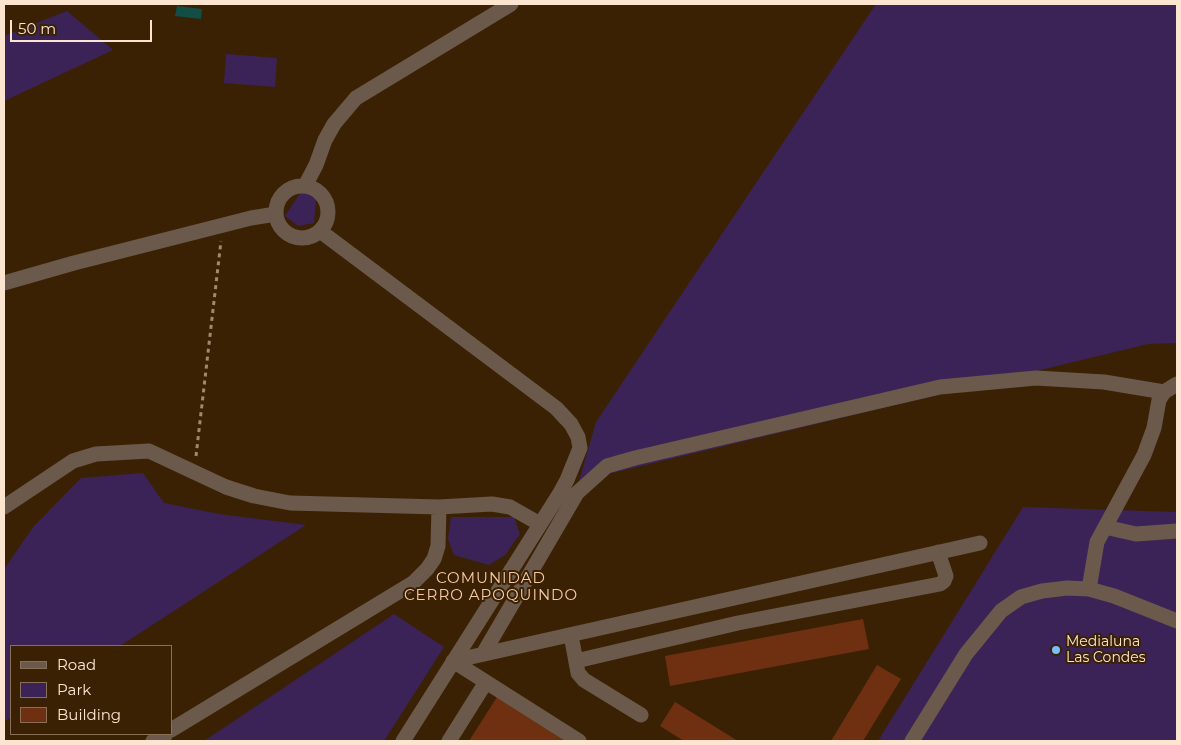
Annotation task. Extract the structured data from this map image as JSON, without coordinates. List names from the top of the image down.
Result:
{
  "districts": ["COMUNIDAD CERRO APOQUINDO"],
  "places": ["Medialuna Las Condes"],
  "legend": ["Road", "Park", "Building"],
  "scale_bar": "50 m"
}
